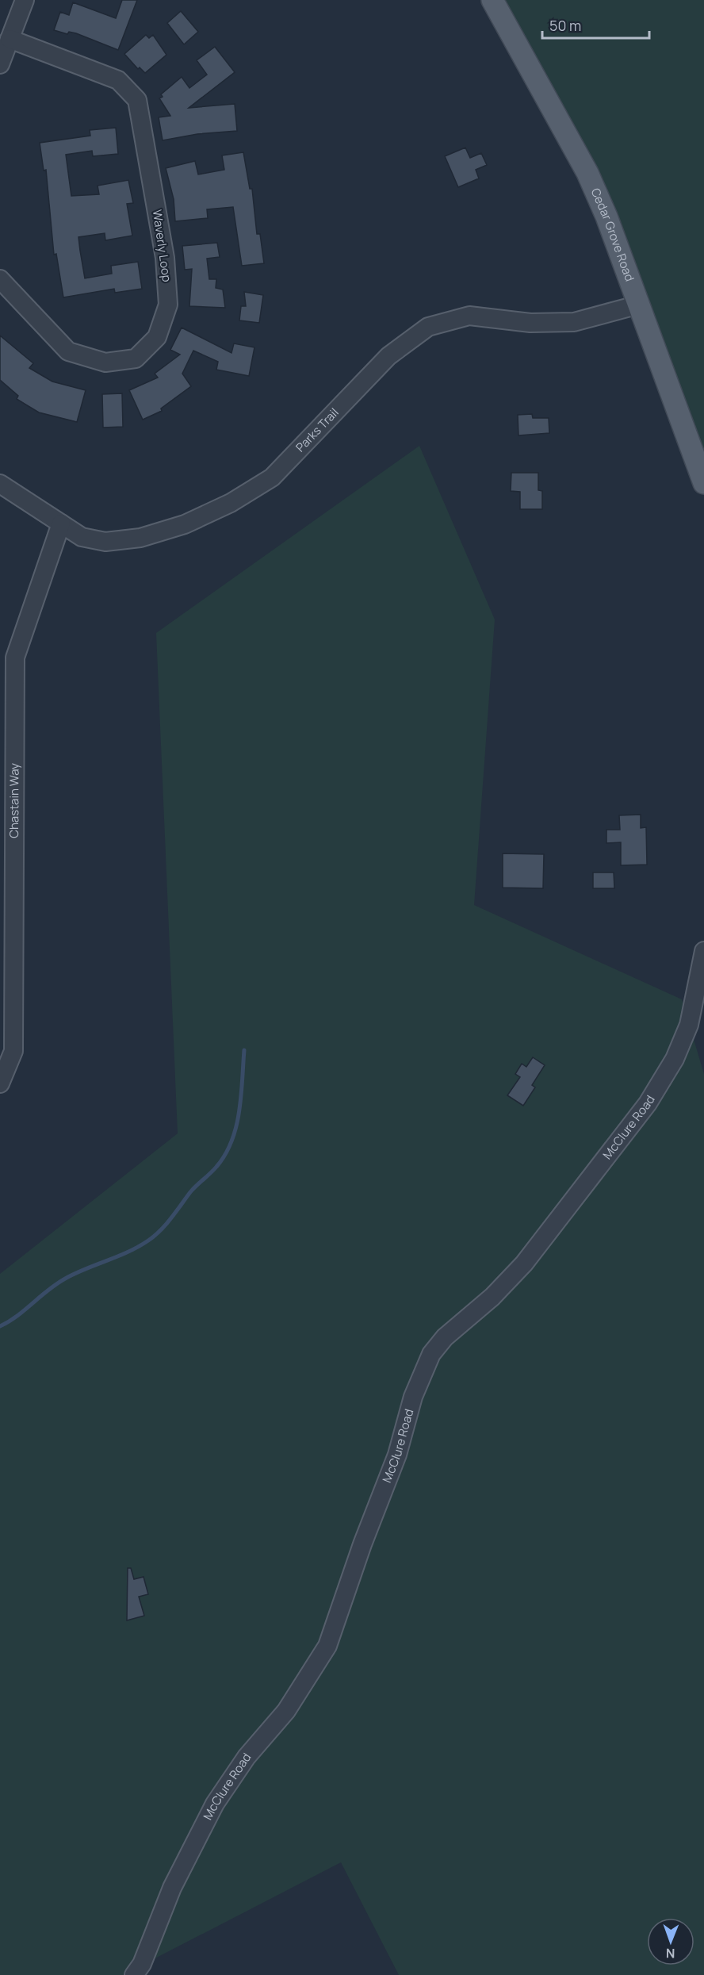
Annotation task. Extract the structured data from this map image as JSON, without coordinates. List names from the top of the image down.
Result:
{
  "streets": {
    "main road": ["Cedar Grove Road"],
    "street": [
      "Waverly Loop",
      "Parks Trail",
      "Chastain Way",
      "McClure Road"
    ]
  },
  "crossings": [
    ["Cedar Grove Road", "Parks Trail"],
    ["Parks Trail", "Chastain Way"]
  ],
  "scale_bar": "50 m",
  "north": "bottom"
}
